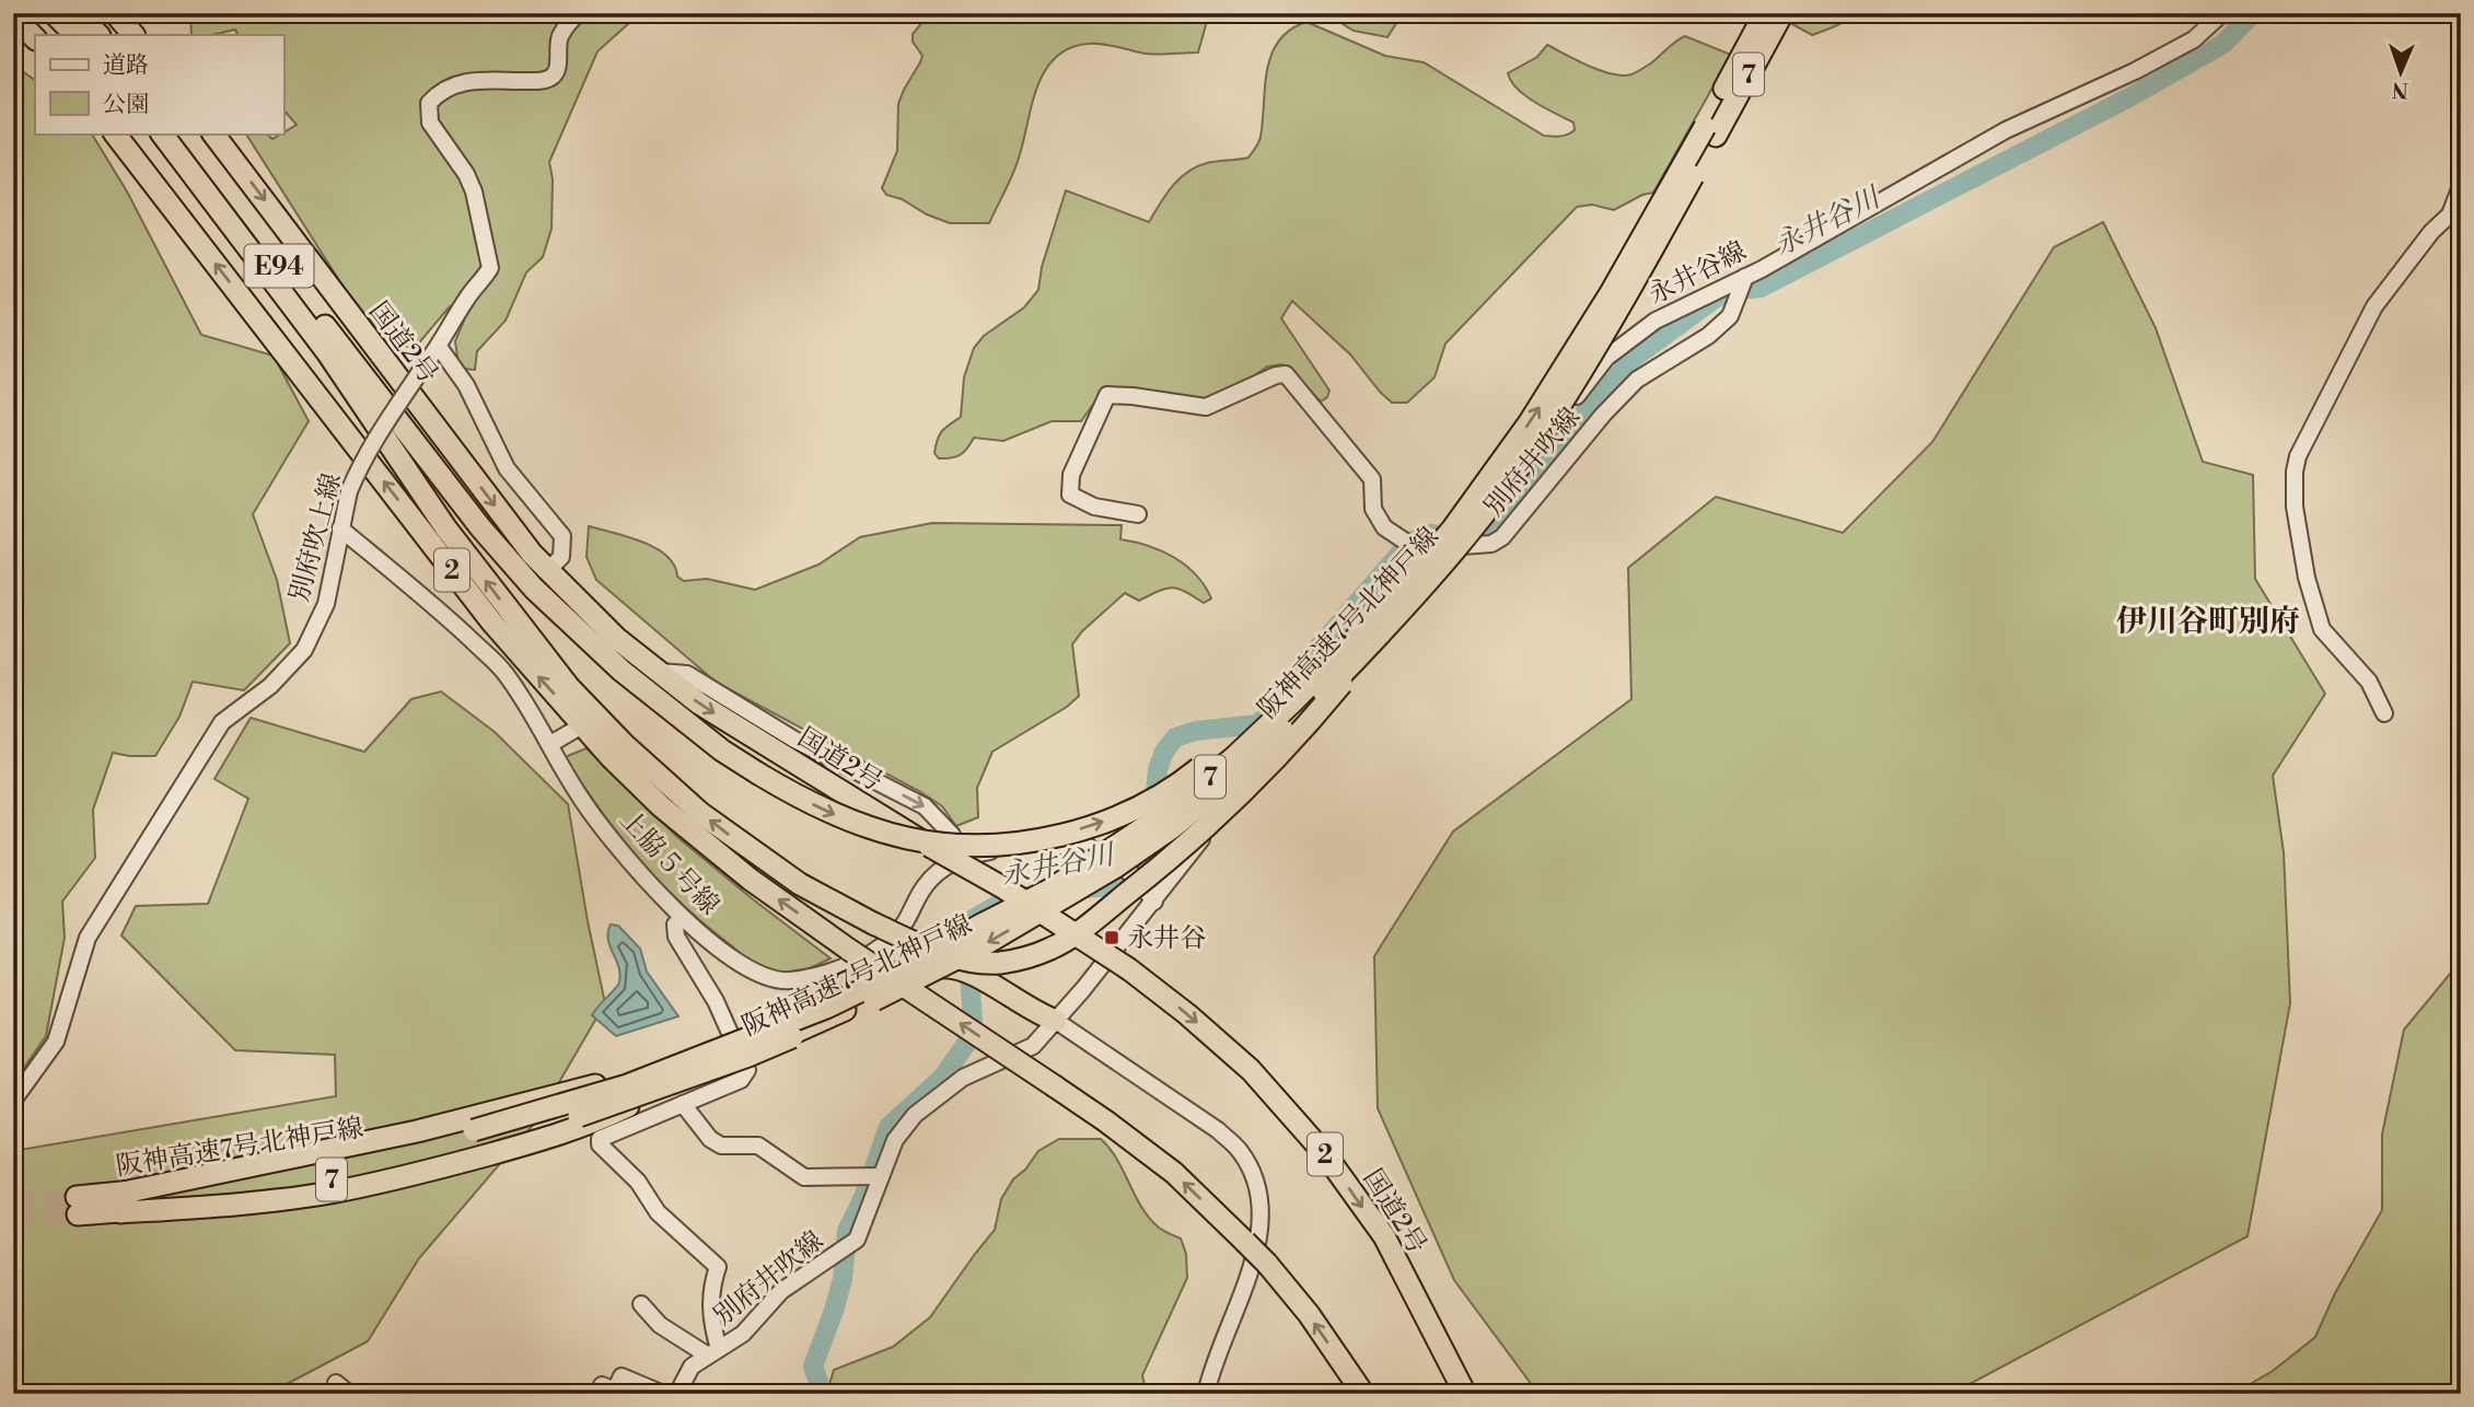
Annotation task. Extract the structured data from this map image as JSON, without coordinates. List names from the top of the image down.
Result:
{
  "streets": {
    "highway": [
      "7",
      "E94",
      "国道2号",
      "2",
      "阪神高速7号北神戸線"
    ],
    "street": [
      "永井谷線",
      "別府井吹線",
      "別府吹上線",
      "上脇５号線"
    ]
  },
  "crossings": [
    ["E94", "阪神高速7号北神戸線"],
    ["永井谷線", "別府井吹線"],
    ["別府井吹線", "上脇５号線"],
    ["別府吹上線", "上脇５号線"]
  ],
  "districts": ["伊川谷町別府"],
  "water": ["永井谷川"],
  "places": {
    "transit": ["永井谷"]
  },
  "legend": ["道路", "公園"],
  "north": "bottom"
}
